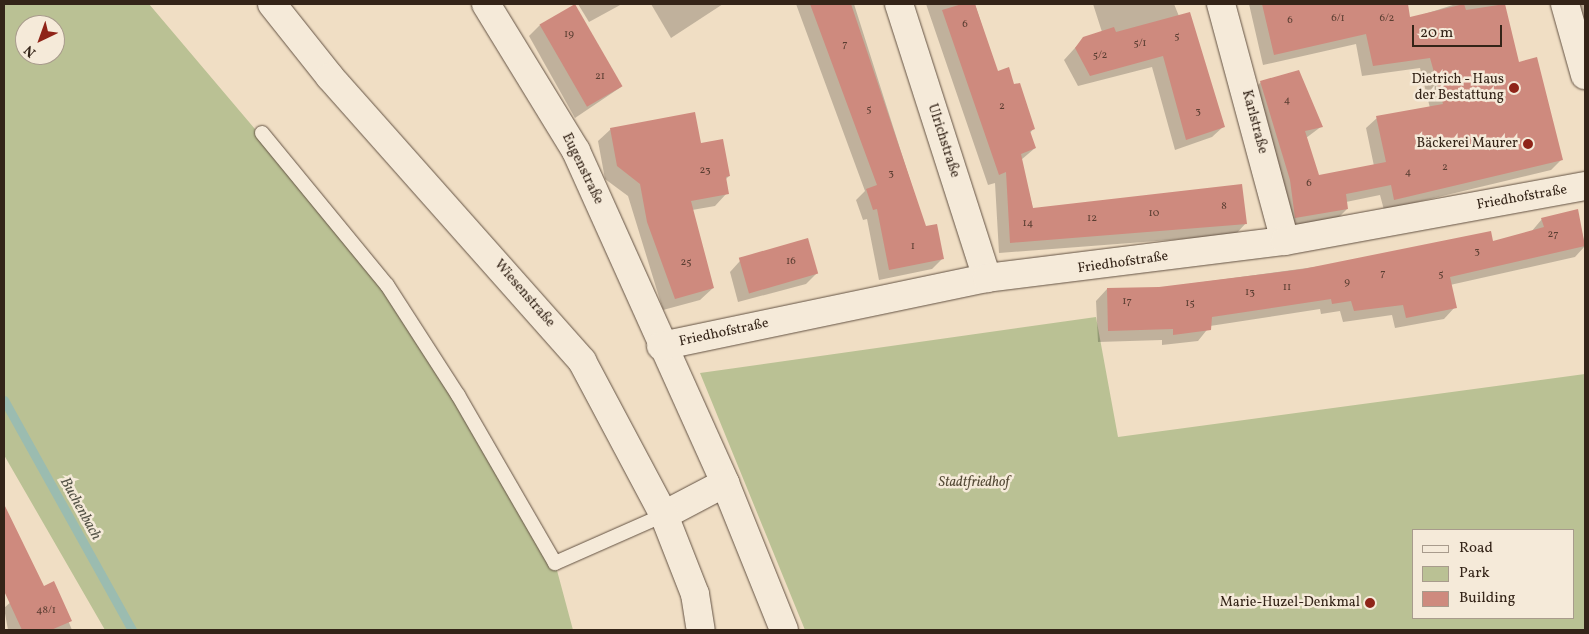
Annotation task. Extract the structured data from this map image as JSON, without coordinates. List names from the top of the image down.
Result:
{
  "streets": {
    "street": [
      "Karlstraße",
      "Ulrichstraße",
      "Eugenstraße",
      "Friedhofstraße",
      "Wiesenstraße"
    ]
  },
  "crossings": [
    ["Karlstraße", "Friedhofstraße"],
    ["Ulrichstraße", "Friedhofstraße"],
    ["Eugenstraße", "Friedhofstraße"]
  ],
  "water": ["Buchenbach"],
  "parks": ["Stadtfriedhof"],
  "places": ["Dietrich - Haus der Bestattung", "Bäckerei Maurer", "Marie-Huzel-Denkmal"],
  "house_numbers": [
    "6/1",
    "6/2",
    "6",
    "6",
    "19",
    "5",
    "5/1",
    "7",
    "5/2",
    "21",
    "4",
    "2",
    "5",
    "3",
    "2",
    "23",
    "4",
    "3",
    "6",
    "8",
    "10",
    "12",
    "14",
    "27",
    "1",
    "3",
    "16",
    "25",
    "7",
    "5",
    "9",
    "11",
    "13",
    "17",
    "15",
    "48/1"
  ],
  "legend": ["Road", "Park", "Building"],
  "scale_bar": "20 m",
  "north": "bottom left"
}
